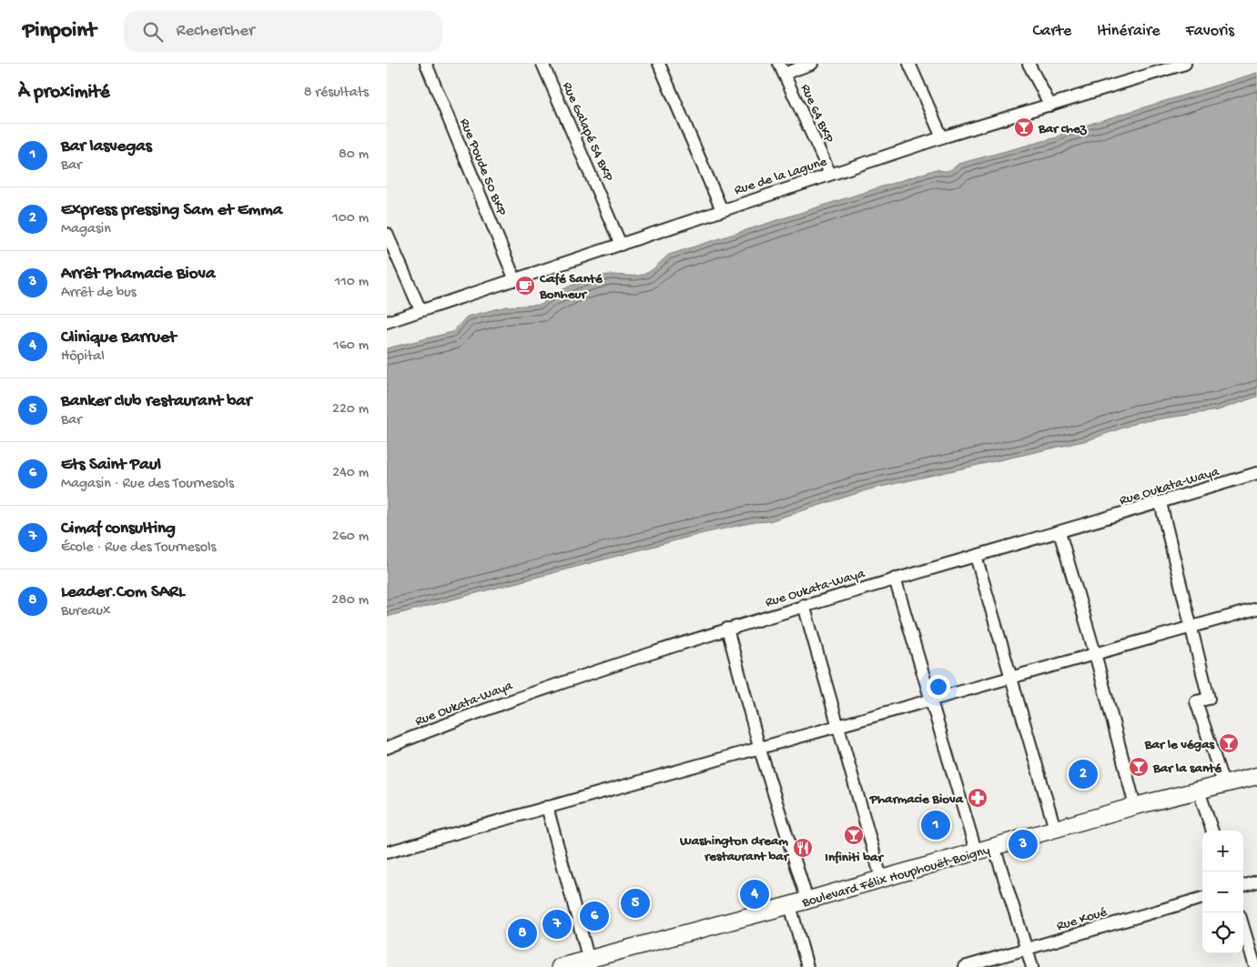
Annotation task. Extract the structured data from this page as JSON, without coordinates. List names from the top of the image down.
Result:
{
  "streets": {
    "street": [
      "Rue 64 BKP",
      "Rue Galapé 54 BKP",
      "Rue Poude 50 BKP",
      "Rue de la Lagune",
      "Rue Oukata-Waya",
      "Boulevard Félix Houphouët-Boigny",
      "Rue Koué"
    ]
  },
  "crossings": [
    ["Rue 64 BKP", "Rue de la Lagune"],
    ["Rue Galapé 54 BKP", "Rue de la Lagune"],
    ["Rue Poude 50 BKP", "Rue de la Lagune"]
  ],
  "places": {
    "bar": [
      "Bar chez",
      "Bar le végas",
      "Bar la santé",
      "Infiniti bar"
    ],
    "cafe": ["Café Santé Bonheur"],
    "pharmacy": ["Pharmacie Biova"],
    "restaurant": ["Washington dream restaurant bar"]
  },
  "page": {
    "header": "Pinpoint",
    "search": "Rechercher",
    "nav": ["Carte", "Itinéraire", "Favoris"],
    "heading": ["À proximité", "8 résultats"],
    "list": [
      {
        "mark": "1",
        "name": "Bar lasvegas",
        "note": "Bar",
        "value": "80 m"
      },
      {
        "mark": "2",
        "name": "Express pressing Sam et Emma",
        "note": "Magasin",
        "value": "100 m"
      },
      {
        "mark": "3",
        "name": "Arrêt Phamacie Biova",
        "note": "Arrêt de bus",
        "value": "110 m"
      },
      {
        "mark": "4",
        "name": "Clinique Barruet",
        "note": "Hôpital",
        "value": "160 m"
      },
      {
        "mark": "5",
        "name": "Banker club restaurant bar",
        "note": "Bar",
        "value": "220 m"
      },
      {
        "mark": "6",
        "name": "Ets Saint Paul",
        "note": "Magasin · Rue des Tournesols",
        "value": "240 m"
      },
      {
        "mark": "7",
        "name": "Cimaf consulting",
        "note": "École · Rue des Tournesols",
        "value": "260 m"
      },
      {
        "mark": "8",
        "name": "Leader.Com SARL",
        "note": "Bureaux",
        "value": "280 m"
      }
    ],
    "pins": [
      "2",
      "1",
      "3",
      "4",
      "5",
      "6",
      "7",
      "8"
    ],
    "map_buttons": ["+", "−"]
  }
}
